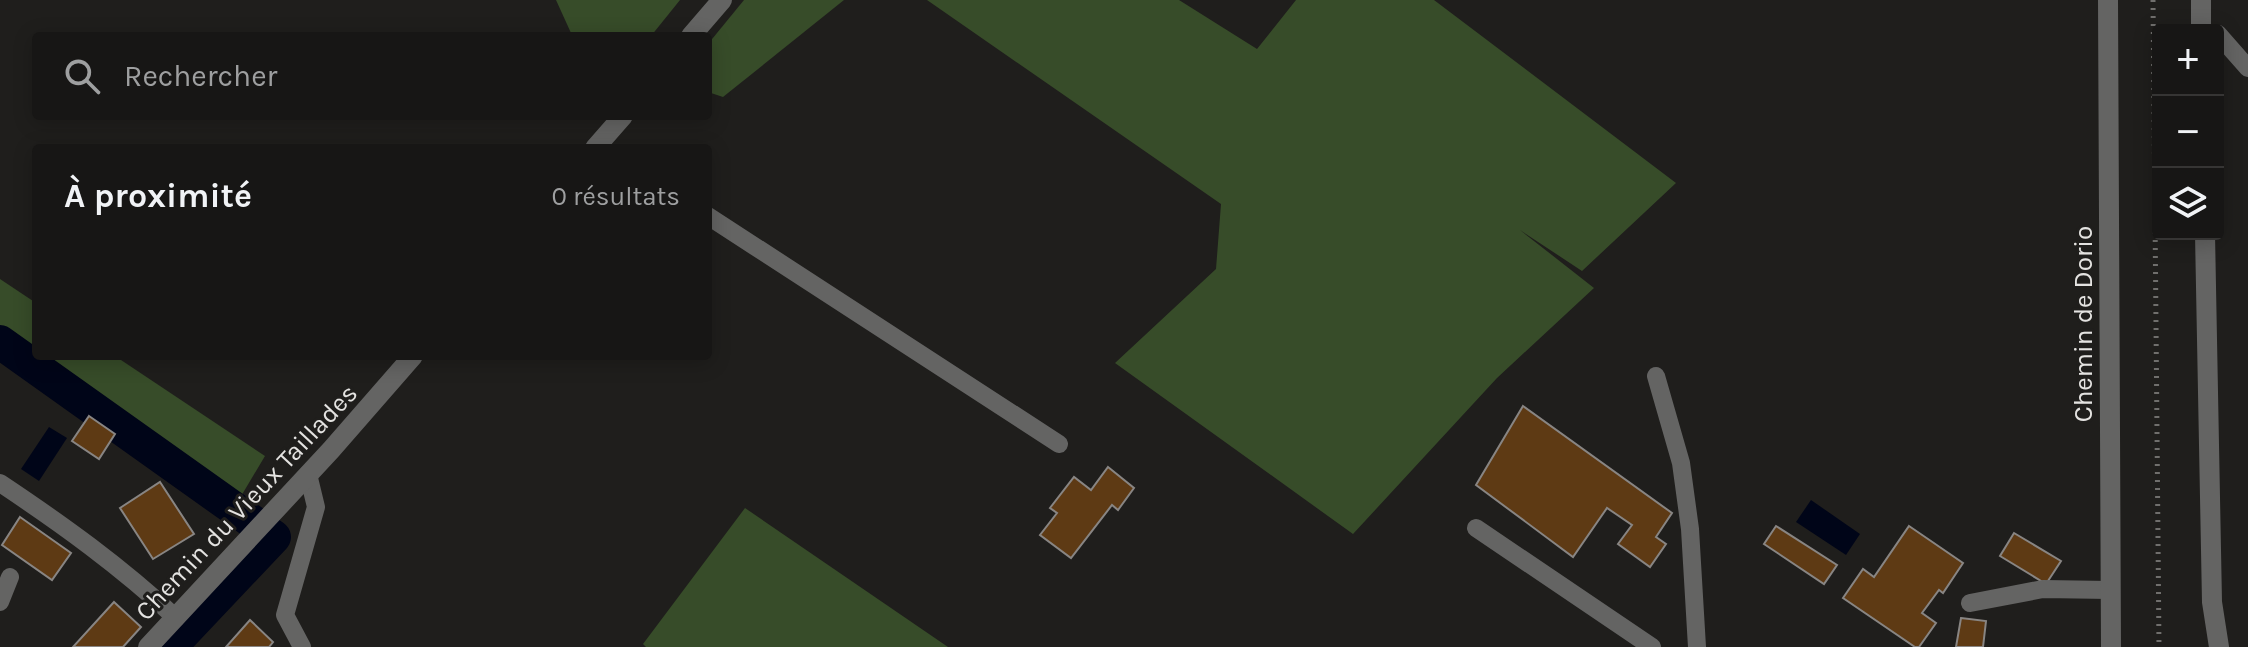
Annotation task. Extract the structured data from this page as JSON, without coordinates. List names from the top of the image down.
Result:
{
  "streets": {
    "street": ["Chemin de Dorio", "Chemin du Vieux Taillades"]
  },
  "page": {
    "map_buttons": ["+", "−"],
    "search": "Rechercher",
    "heading": ["À proximité", "0 résultats"]
  }
}
